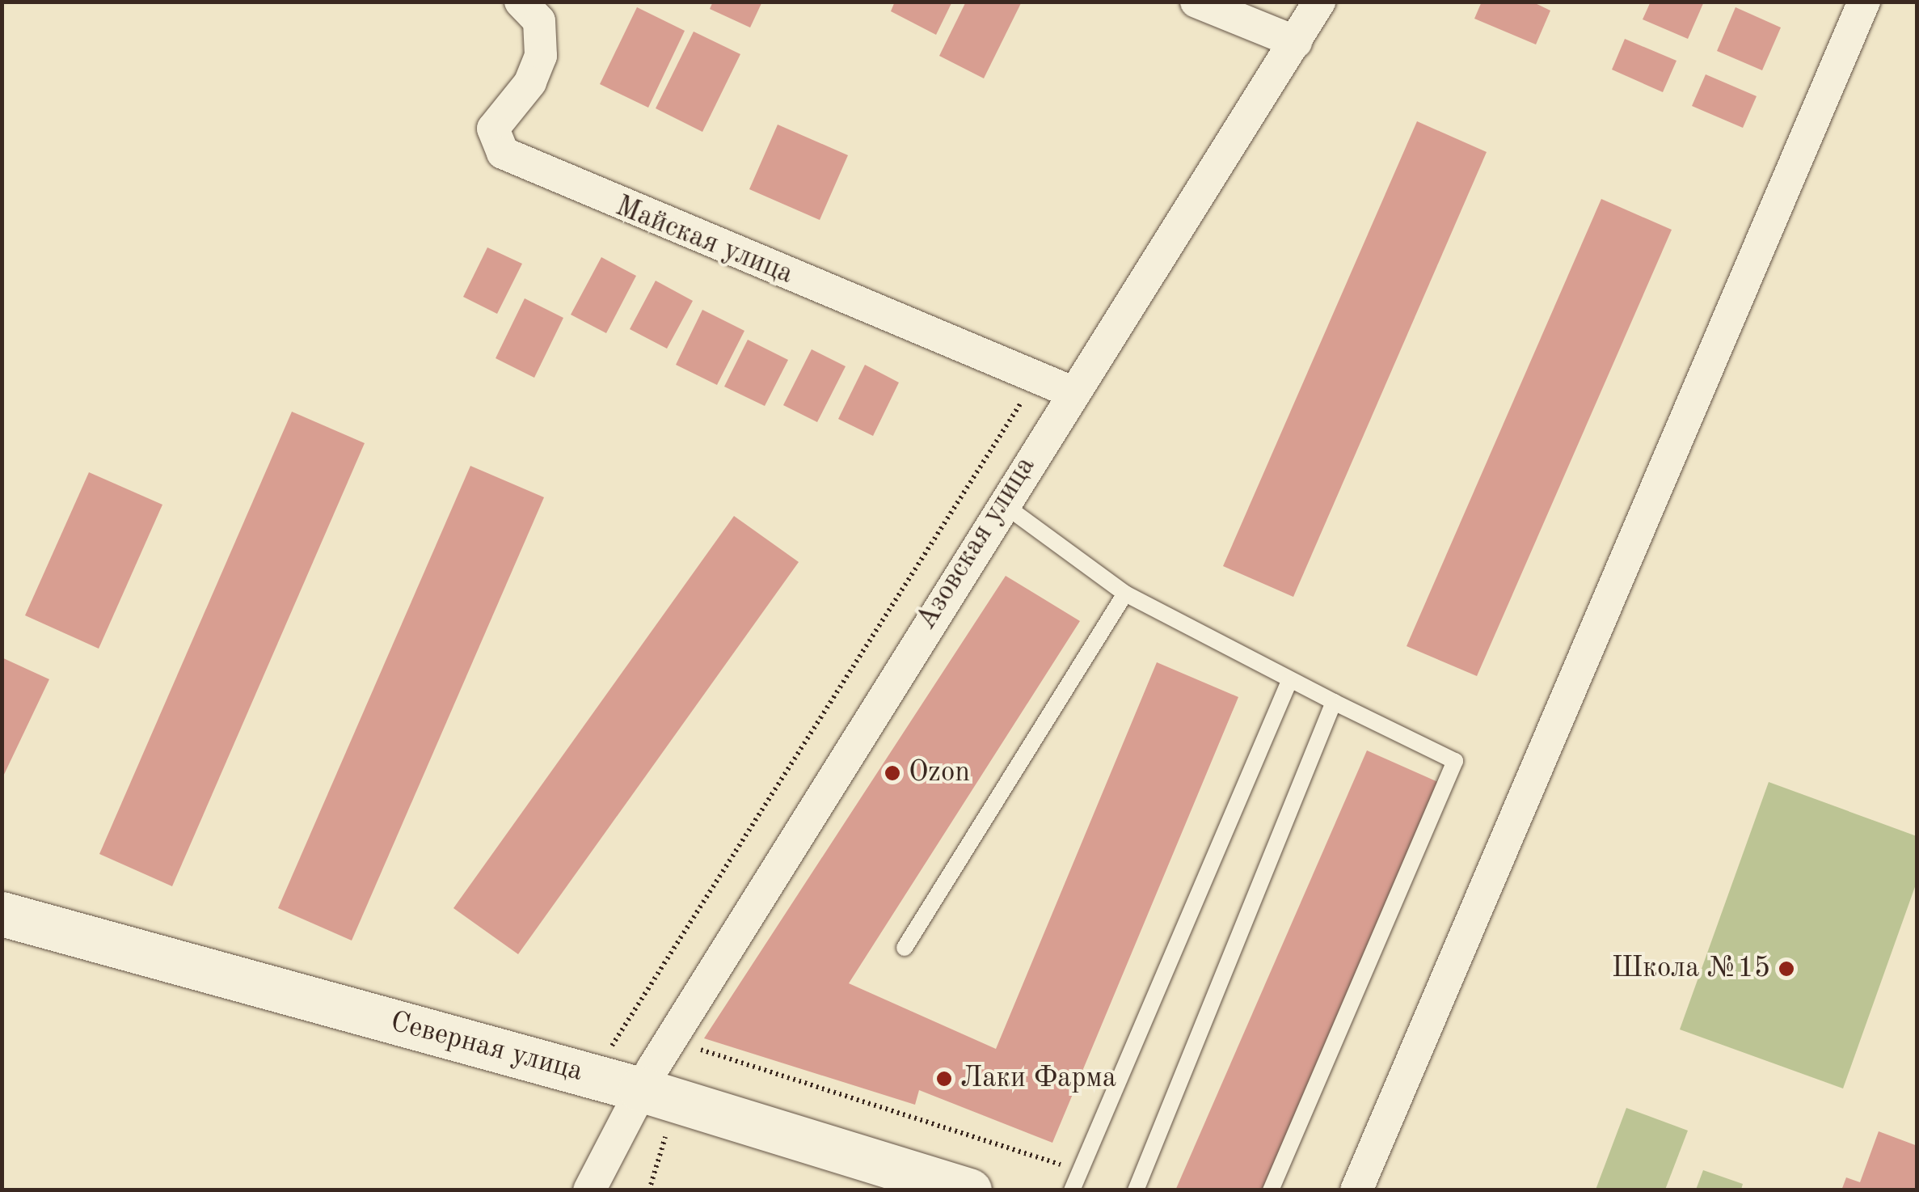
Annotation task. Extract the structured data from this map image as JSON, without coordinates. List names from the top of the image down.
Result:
{
  "streets": {
    "street": ["Майская улица", "Азовская улица", "Северная улица"]
  },
  "crossings": [
    ["Майская улица", "Азовская улица"],
    ["Азовская улица", "Северная улица"]
  ],
  "places": ["Ozon", "Школа №15", "Лаки Фарма"]
}
